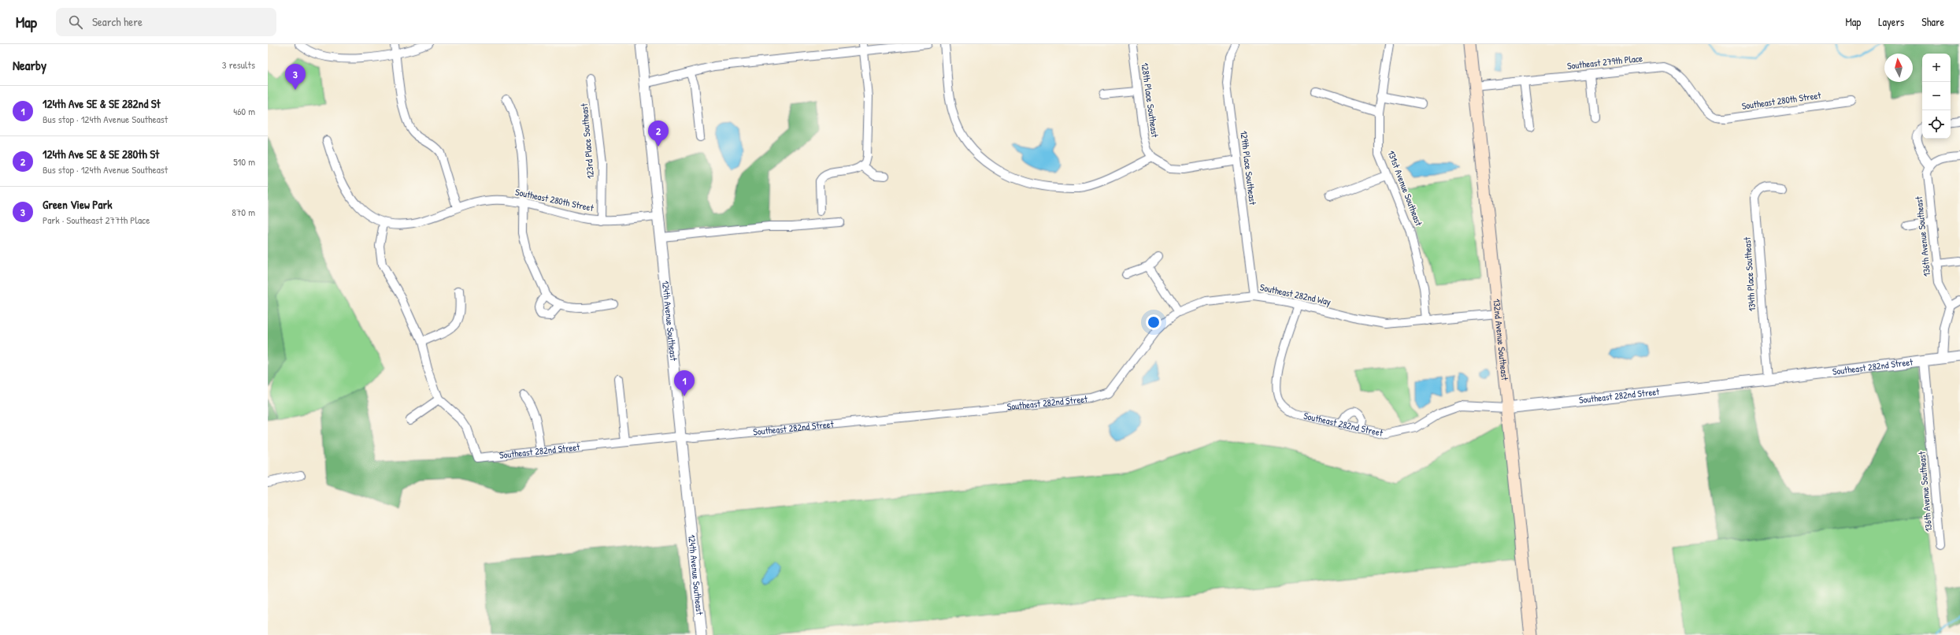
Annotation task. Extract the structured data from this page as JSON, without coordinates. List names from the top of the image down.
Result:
{
  "streets": {
    "main road": ["132nd Avenue Southeast"],
    "street": [
      "Southeast 279th Place",
      "128th Place Southeast",
      "Southeast 280th Street",
      "123rd Place Southeast",
      "129th Place Southeast",
      "131st Avenue Southeast",
      "136th Avenue Southeast",
      "134th Place Southeast",
      "Southeast 282nd Way",
      "124th Avenue Southeast",
      "Southeast 282nd Street"
    ]
  },
  "crossings": [
    ["Southeast 279th Place", "Southeast 280th Street"],
    ["Southeast 279th Place", "132nd Avenue Southeast"],
    ["Southeast 280th Street", "123rd Place Southeast"],
    ["Southeast 280th Street", "124th Avenue Southeast"],
    ["129th Place Southeast", "Southeast 282nd Way"],
    ["131st Avenue Southeast", "Southeast 282nd Way"],
    ["136th Avenue Southeast", "Southeast 282nd Street"],
    ["134th Place Southeast", "Southeast 282nd Street"],
    ["Southeast 282nd Way", "132nd Avenue Southeast"],
    ["Southeast 282nd Way", "Southeast 282nd Street"],
    ["124th Avenue Southeast", "Southeast 282nd Street"],
    ["132nd Avenue Southeast", "Southeast 282nd Street"]
  ],
  "north": "top",
  "page": {
    "header": "Map",
    "search": "Search here",
    "nav": ["Map", "Layers", "Share"],
    "heading": ["Nearby", "3 results"],
    "map_buttons": ["+", "−"],
    "pins": ["3", "2", "1"],
    "list": [
      {
        "mark": "1",
        "name": "124th Ave SE & SE 282nd St",
        "note": "Bus stop · 124th Avenue Southeast",
        "value": "460 m"
      },
      {
        "mark": "2",
        "name": "124th Ave SE & SE 280th St",
        "note": "Bus stop · 124th Avenue Southeast",
        "value": "510 m"
      },
      {
        "mark": "3",
        "name": "Green View Park",
        "note": "Park · Southeast 277th Place",
        "value": "870 m"
      }
    ]
  }
}
